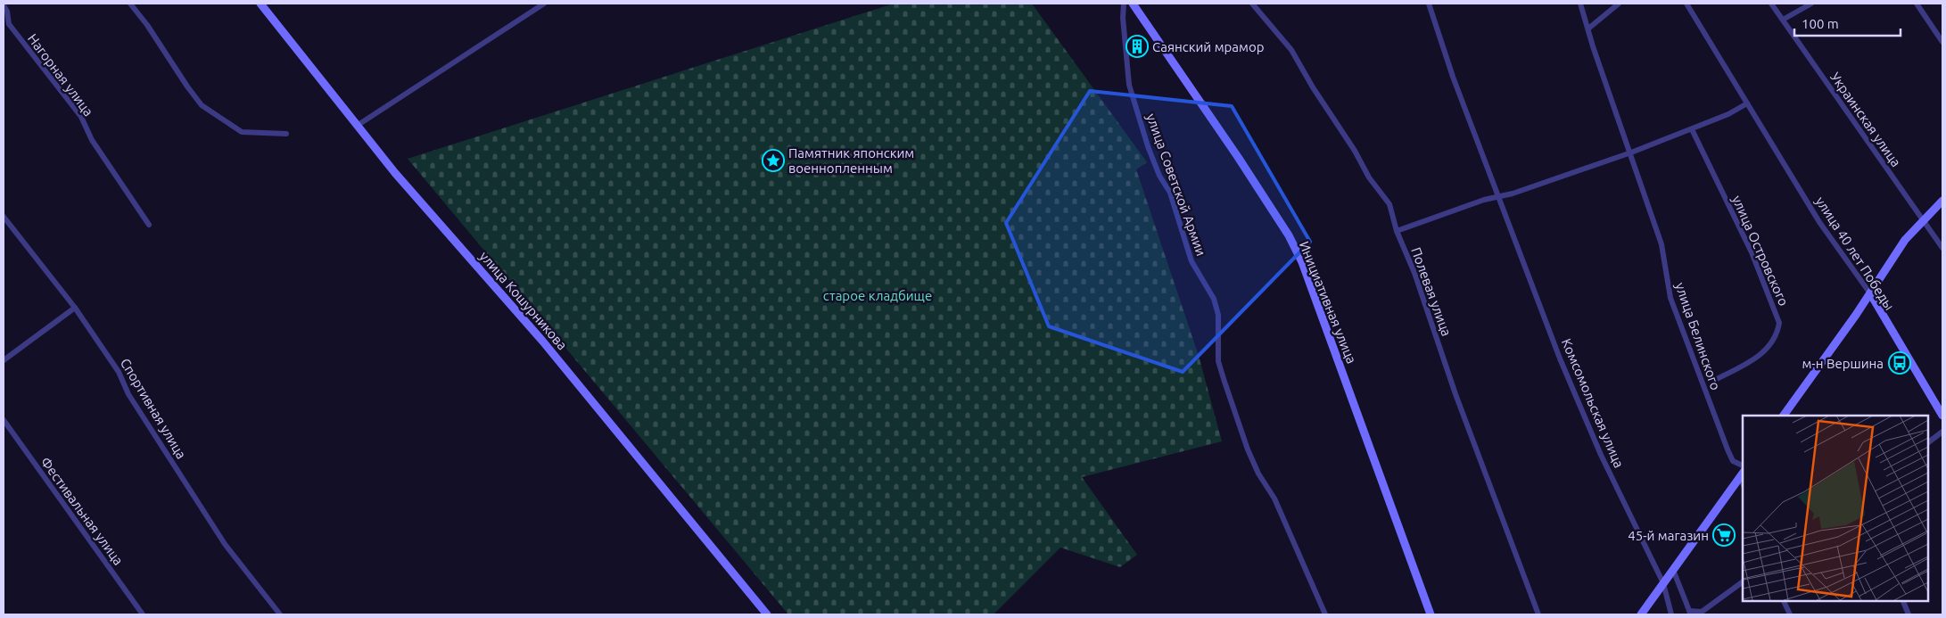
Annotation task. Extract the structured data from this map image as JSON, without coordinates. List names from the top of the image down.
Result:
{
  "streets": {
    "main road": ["улица 40 лет Победы", "улица Кошурникова", "Инициативная улица"],
    "street": [
      "Нагорная улица",
      "Украинская улица",
      "улица Советской Армии",
      "улица Островского",
      "Полевая улица",
      "улица Белинского",
      "Комсомольская улица",
      "Спортивная улица",
      "Фестивальная улица"
    ]
  },
  "parks": ["старое кладбище"],
  "places": {
    "building": ["Саянский мрамор"],
    "place": ["Памятник японским военнопленным"],
    "bus stop": ["м-н Вершина"],
    "supermarket": ["45-й магазин"]
  },
  "scale_bar": "100 m"
}
